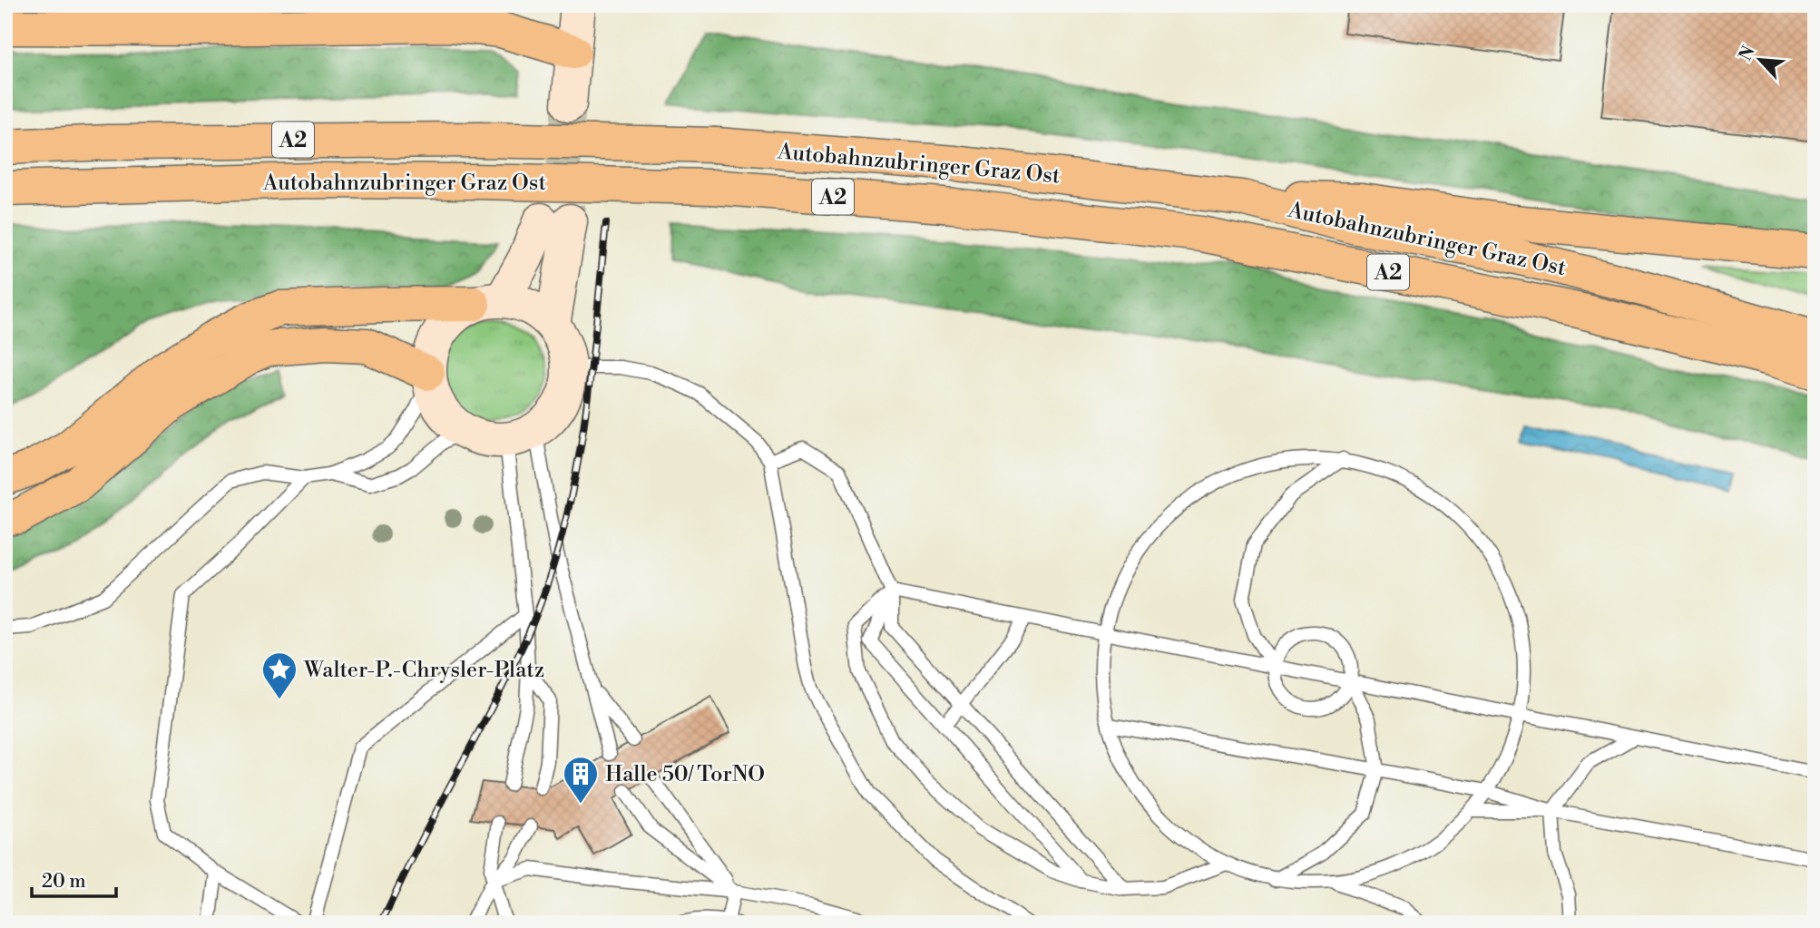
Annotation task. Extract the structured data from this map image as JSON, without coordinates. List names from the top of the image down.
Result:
{
  "streets": {
    "highway": ["A2", "Autobahnzubringer Graz Ost"]
  },
  "places": {
    "place": ["Walter-P.-Chrysler-Platz"],
    "building": ["Halle 50/ TorNO"]
  },
  "scale_bar": "20 m",
  "north": "top left"
}
